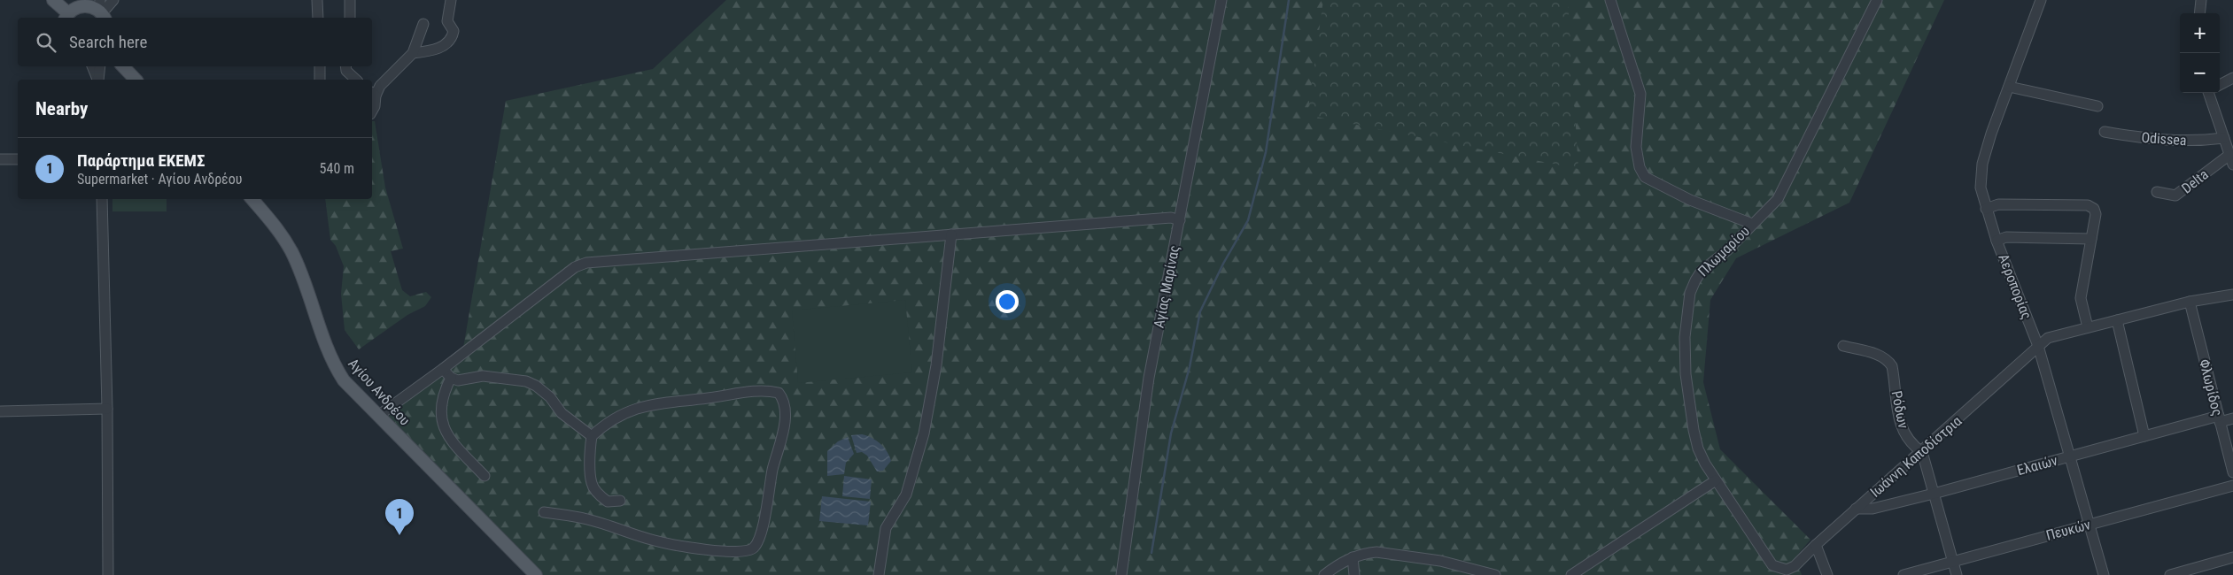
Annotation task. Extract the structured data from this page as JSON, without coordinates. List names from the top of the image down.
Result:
{
  "streets": {
    "main road": ["Αγίου Ανδρέου"],
    "street": [
      "Odissea",
      "Delta",
      "Πλωμαρίου",
      "Αγίας Μαρίνας",
      "Αεροπορίας",
      "Φλωρίδος",
      "Ρόδων",
      "Ιωάννη Καποδίστρια",
      "Ελαιών",
      "Πευκών"
    ]
  },
  "crossings": [
    ["Πλωμαρίου", "Ιωάννη Καποδίστρια"],
    ["Αεροπορίας", "Ιωάννη Καποδίστρια"],
    ["Αεροπορίας", "Ελαιών"],
    ["Αεροπορίας", "Πευκών"],
    ["Φλωρίδος", "Ιωάννη Καποδίστρια"],
    ["Φλωρίδος", "Ελαιών"],
    ["Ρόδων", "Ιωάννη Καποδίστρια"],
    ["Ιωάννη Καποδίστρια", "Ελαιών"]
  ],
  "page": {
    "map_buttons": ["+", "−"],
    "search": "Search here",
    "heading": "Nearby",
    "list": [
      {
        "mark": "1",
        "name": "Παράρτημα ΕΚΕΜΣ",
        "note": "Supermarket · Αγίου Ανδρέου",
        "value": "540 m"
      }
    ],
    "pins": "1"
  }
}
